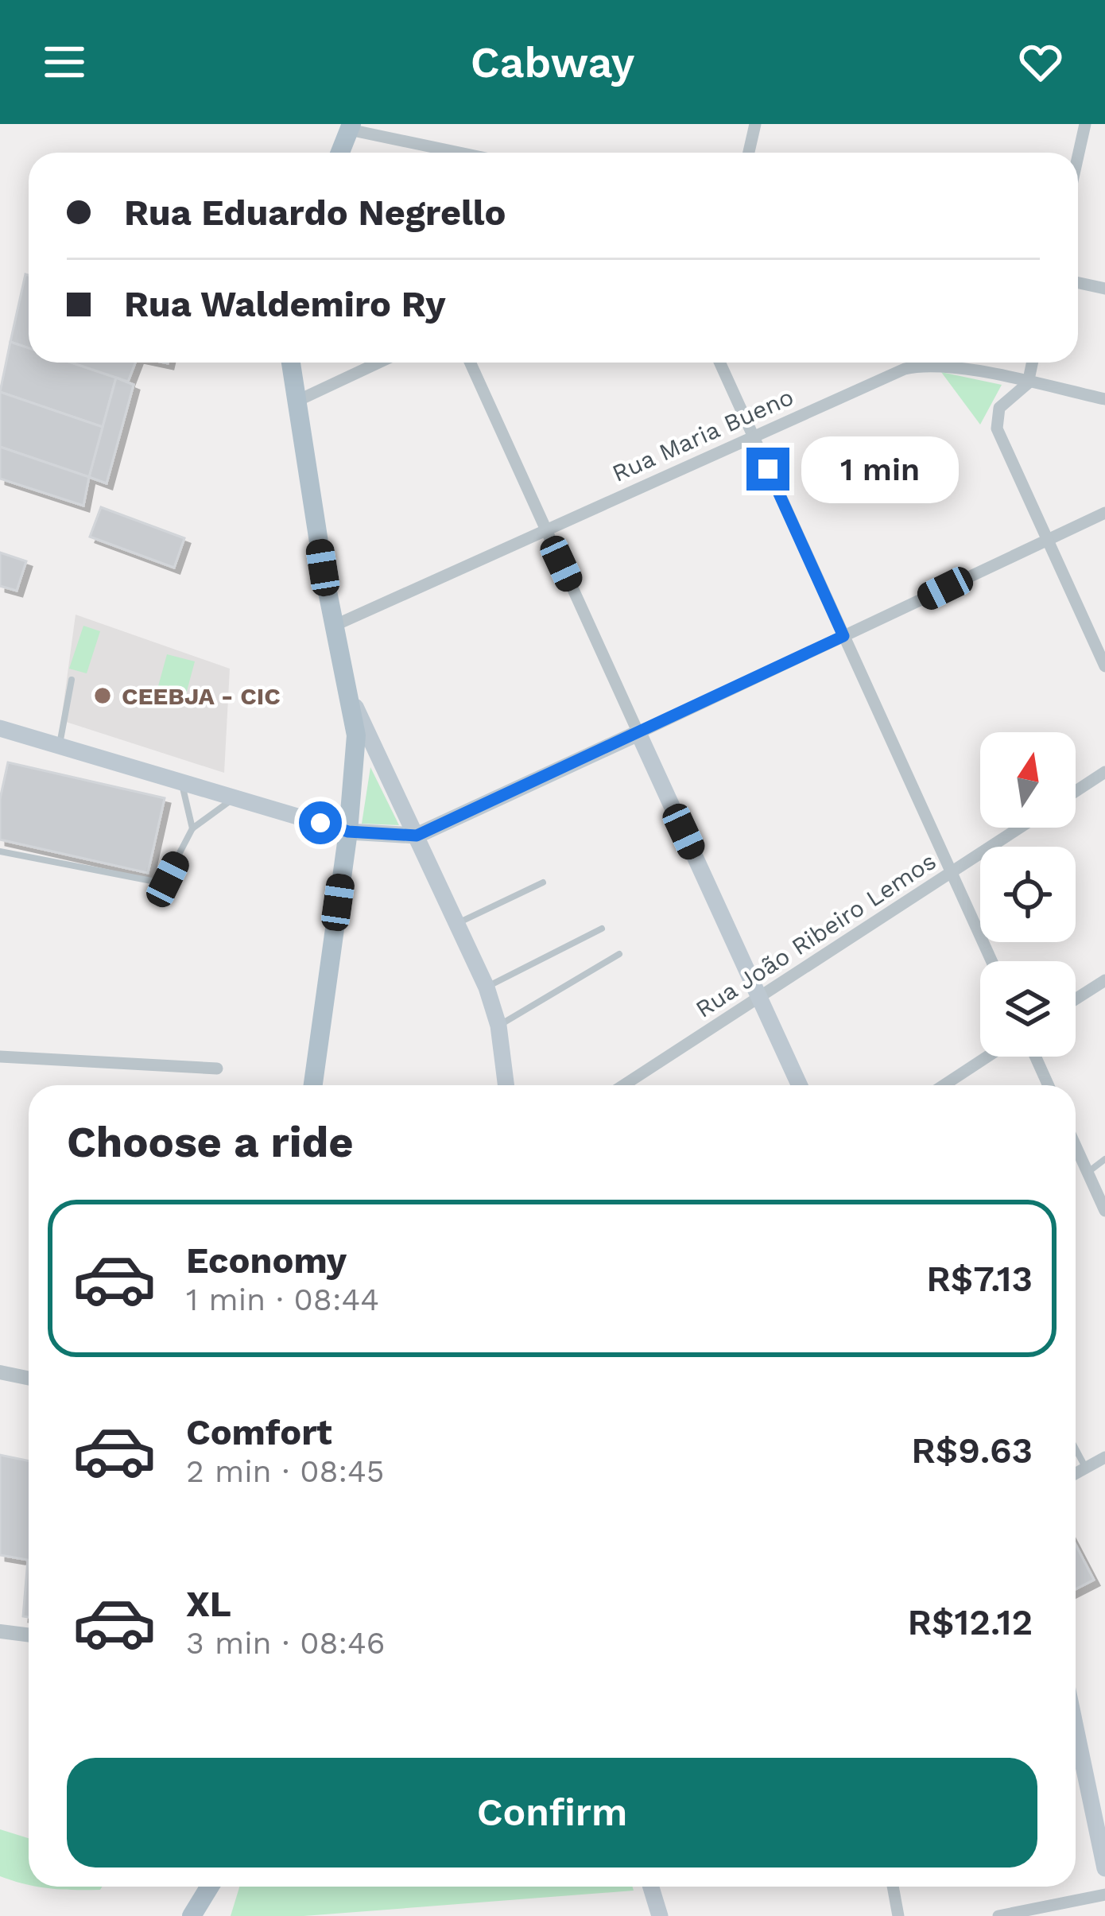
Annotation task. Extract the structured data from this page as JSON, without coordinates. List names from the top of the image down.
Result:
{
  "streets": {
    "street": ["Rua Maria Bueno", "Rua João Ribeiro Lemos"]
  },
  "places": ["CEEBJA - CIC"],
  "north": "top",
  "page": {
    "header": "Cabway",
    "banner": ["Rua Eduardo Negrello", "Rua Waldemiro Ry"],
    "bubble": "1 min",
    "heading": "Choose a ride",
    "list": [
      {
        "name": "Economy",
        "note": "1 min · 08:44",
        "value": "R$7.13"
      },
      {
        "name": "Comfort",
        "note": "2 min · 08:45",
        "value": "R$9.63"
      },
      {
        "name": "XL",
        "note": "3 min · 08:46",
        "value": "R$12.12"
      }
    ],
    "buttons": "Confirm"
  }
}
